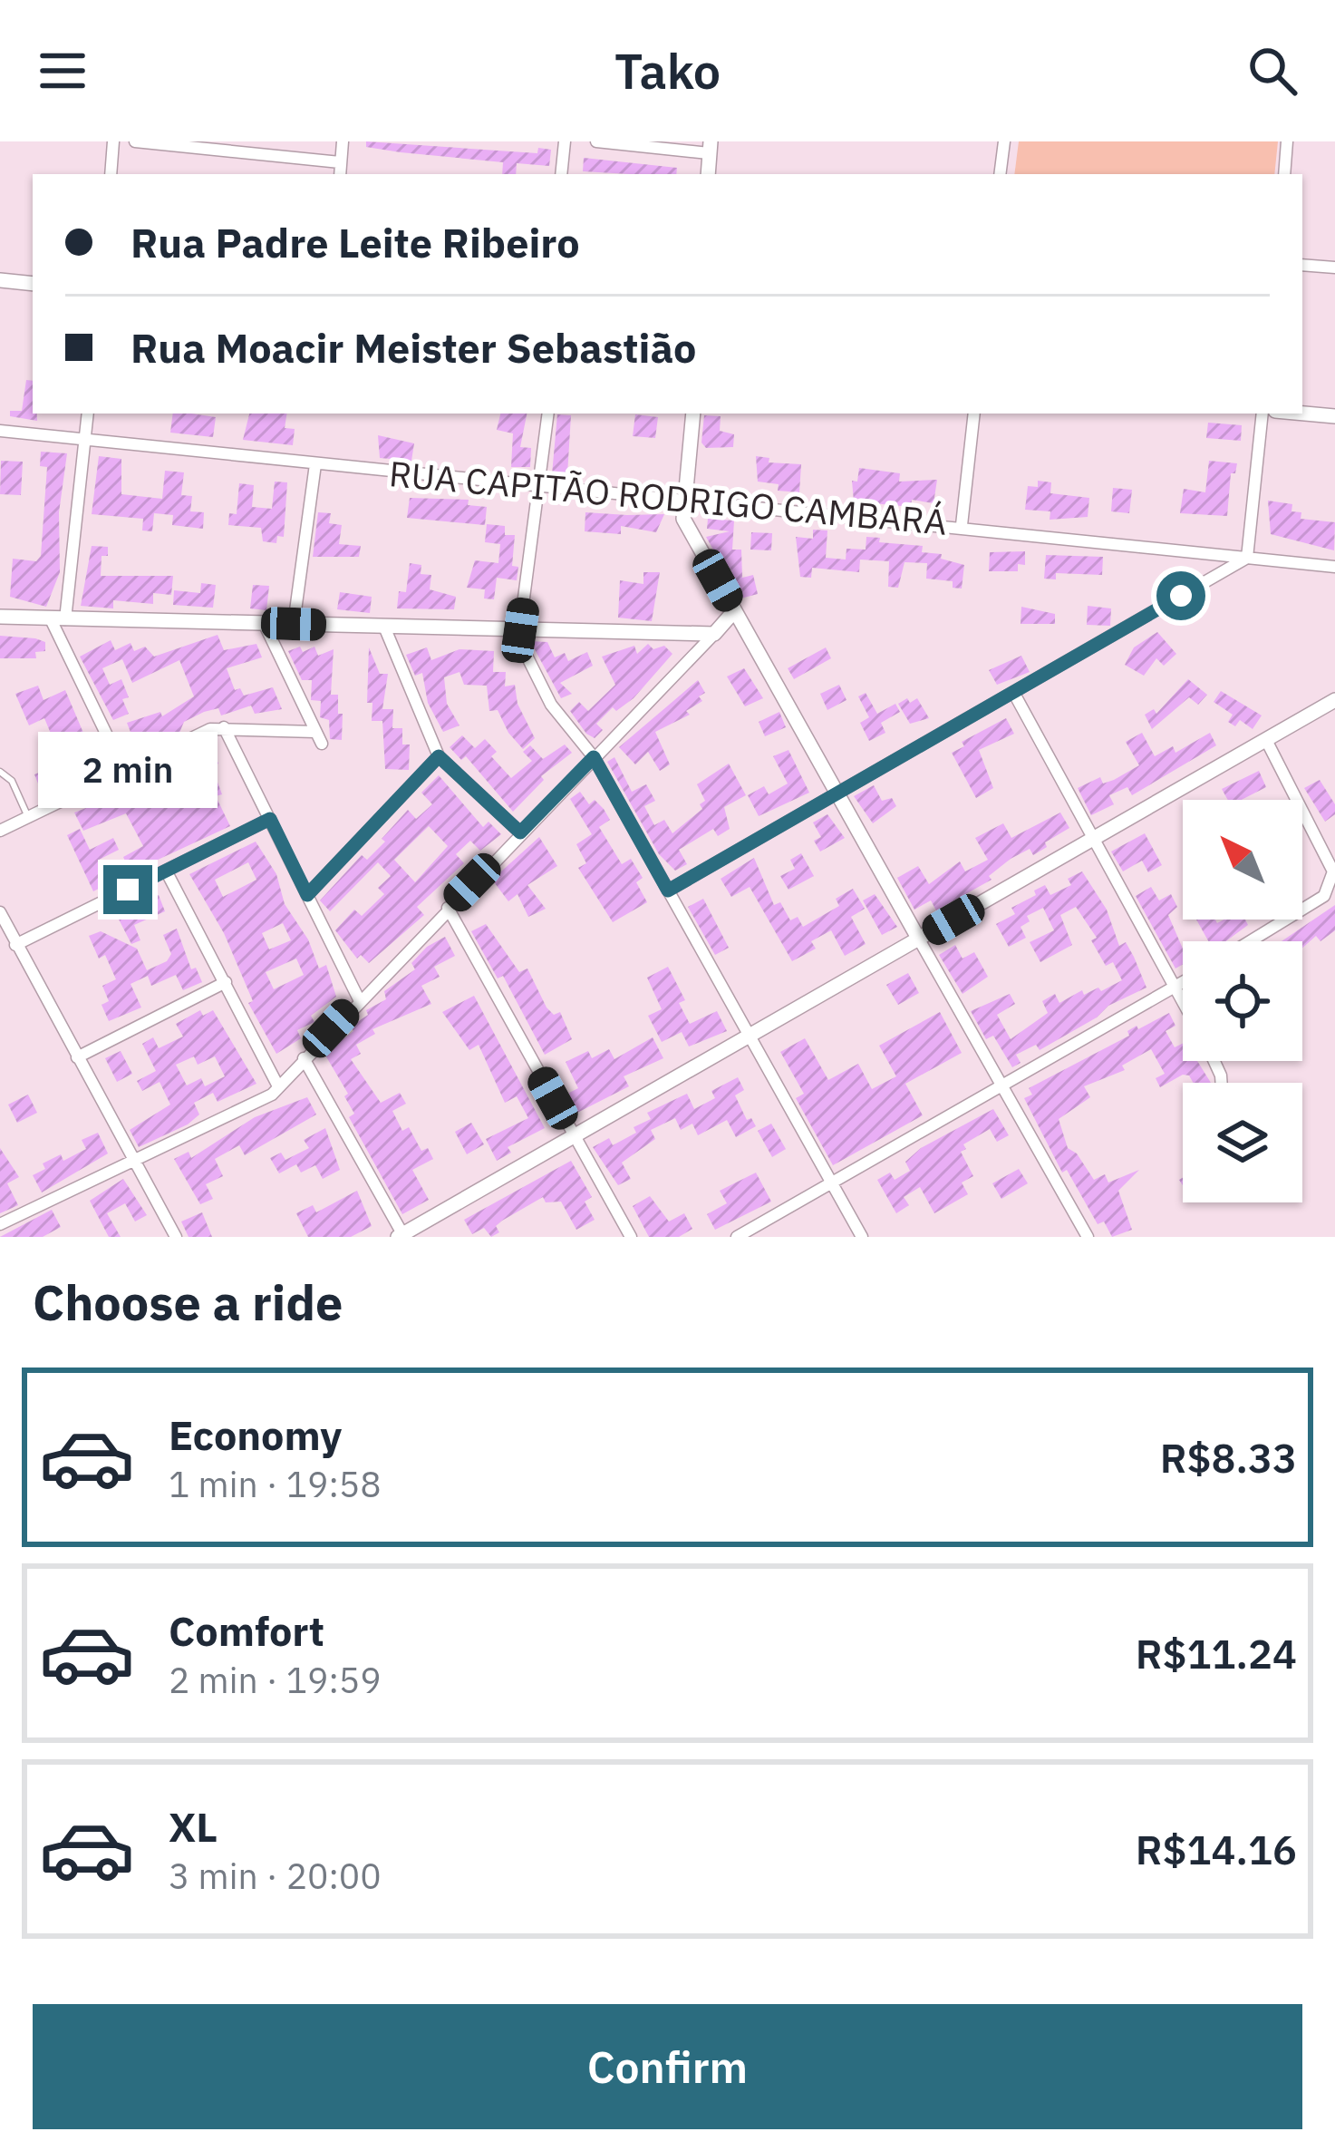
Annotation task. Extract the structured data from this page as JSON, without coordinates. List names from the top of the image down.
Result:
{
  "streets": {
    "street": ["RUA CAPITÃO RODRIGO CAMBARÁ"]
  },
  "north": "top left",
  "page": {
    "header": "Tako",
    "banner": ["Rua Padre Leite Ribeiro", "Rua Moacir Meister Sebastião"],
    "bubble": "2 min",
    "heading": "Choose a ride",
    "list": [
      {
        "name": "Economy",
        "note": "1 min · 19:58",
        "value": "R$8.33"
      },
      {
        "name": "Comfort",
        "note": "2 min · 19:59",
        "value": "R$11.24"
      },
      {
        "name": "XL",
        "note": "3 min · 20:00",
        "value": "R$14.16"
      }
    ],
    "buttons": "Confirm"
  }
}
